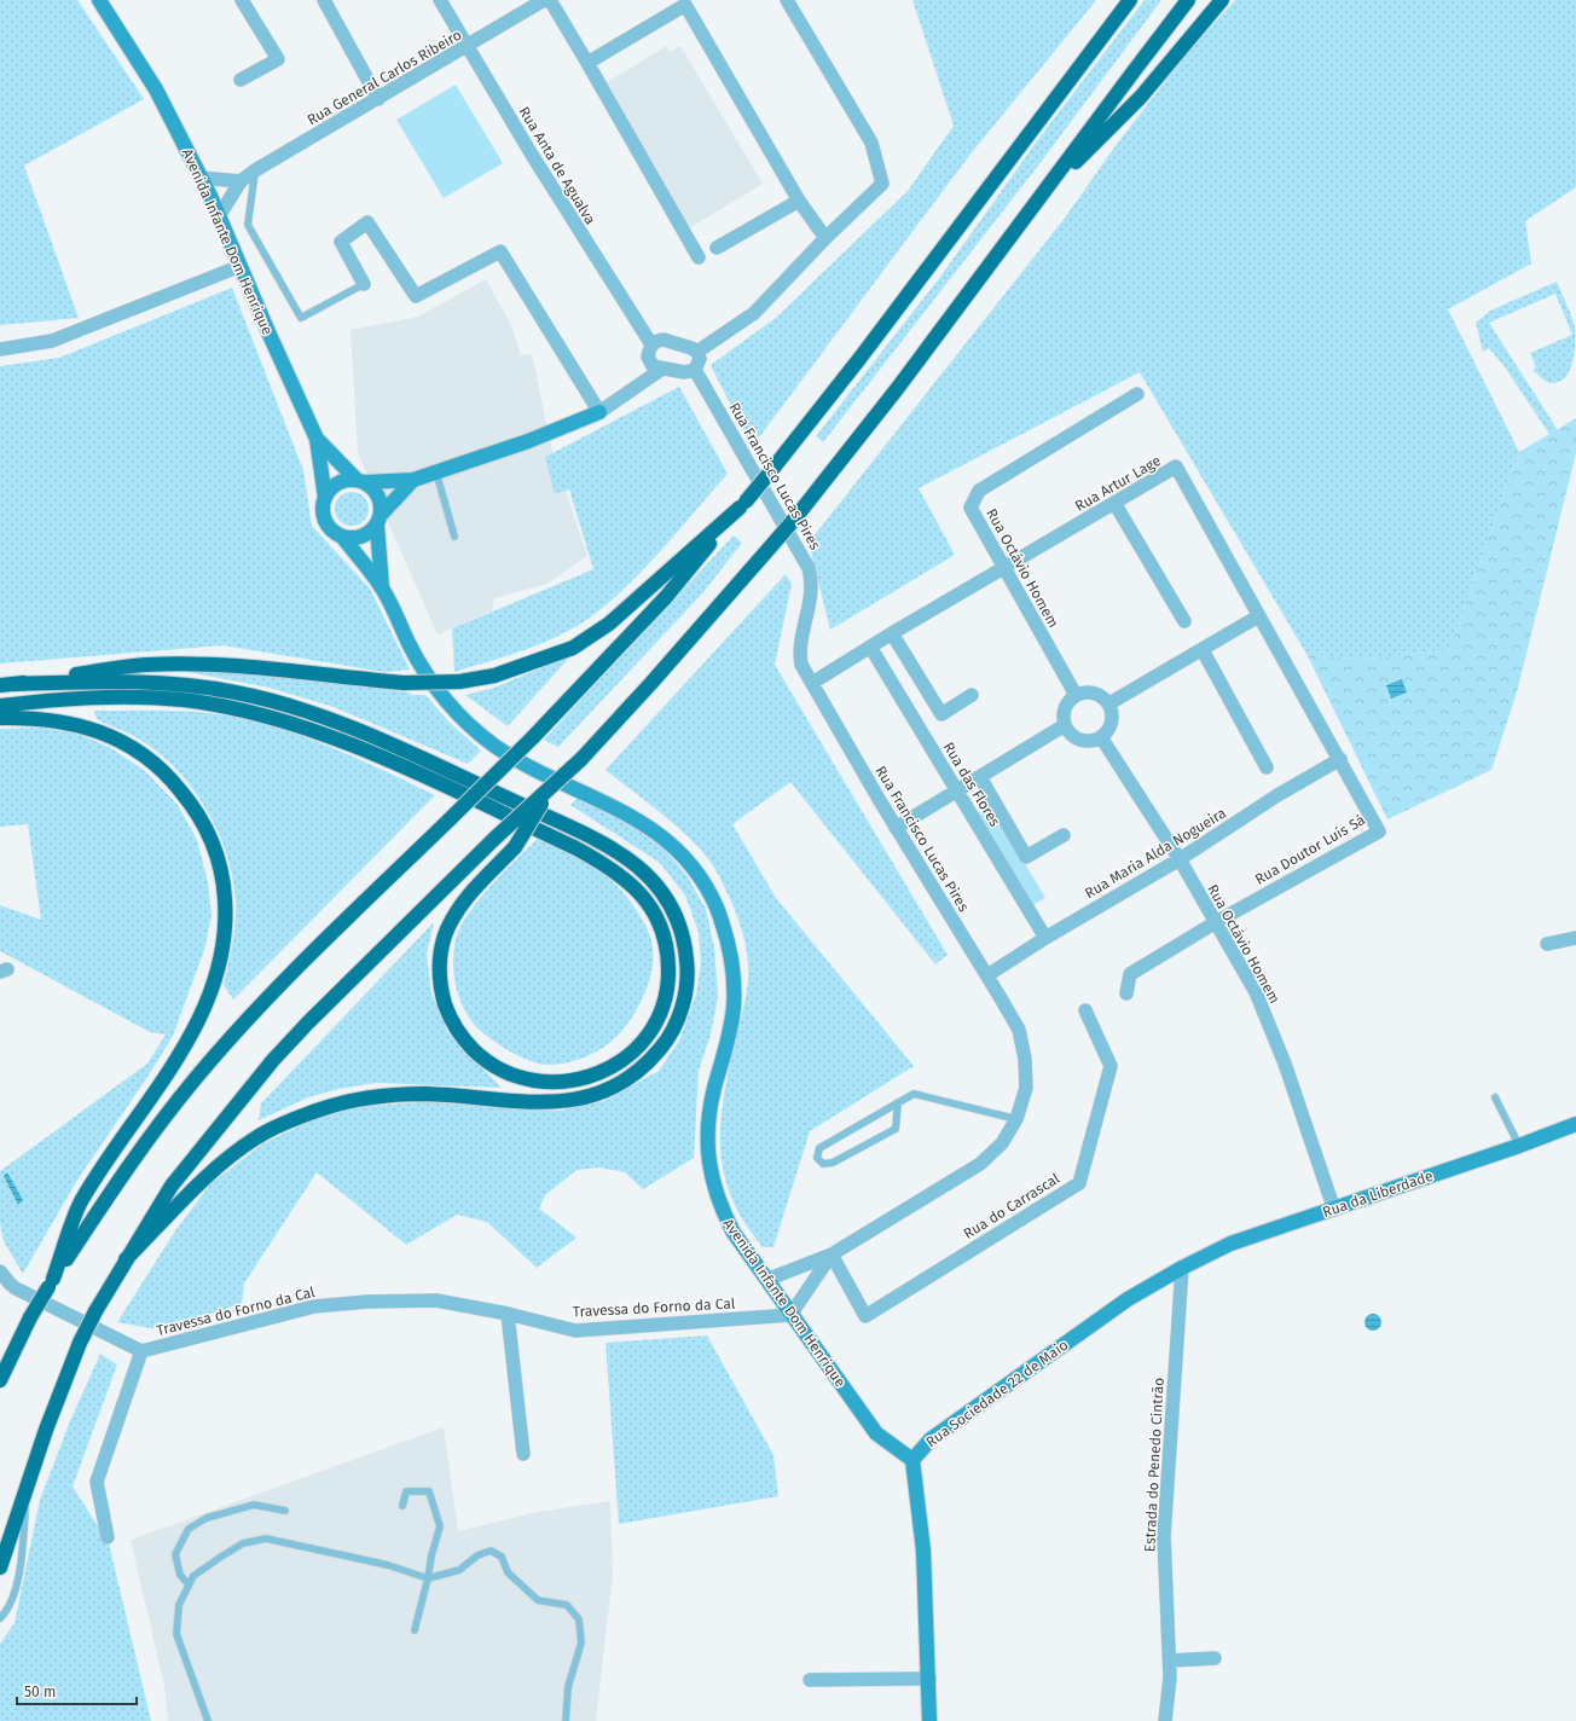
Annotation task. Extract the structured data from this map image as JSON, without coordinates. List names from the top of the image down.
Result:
{
  "streets": {
    "street": [
      "Rua General Carlos Ribeiro",
      "Rua Anta de Agualva",
      "Avenida Infante Dom Henrique",
      "Rua Francisco Lucas Pires",
      "Rua Artur Lage",
      "Rua Octávio Homem",
      "Rua das Flores",
      "Rua Doutor Luís Sá",
      "Rua Maria Alda Nogueira",
      "Rua da Liberdade",
      "Rua do Carrascal",
      "Travessa do Forno da Cal",
      "Rua Sociedade 22 de Maio",
      "Estrada do Penedo Cintrão"
    ]
  },
  "crossings": [
    ["Rua General Carlos Ribeiro", "Rua Anta de Agualva"],
    ["Rua General Carlos Ribeiro", "Avenida Infante Dom Henrique"],
    ["Avenida Infante Dom Henrique", "Rua Francisco Lucas Pires"],
    ["Avenida Infante Dom Henrique", "Travessa do Forno da Cal"],
    ["Avenida Infante Dom Henrique", "Rua Sociedade 22 de Maio"],
    ["Rua Francisco Lucas Pires", "Rua Artur Lage"],
    ["Rua Francisco Lucas Pires", "Rua Maria Alda Nogueira"],
    ["Rua Francisco Lucas Pires", "Rua do Carrascal"],
    ["Rua Francisco Lucas Pires", "Travessa do Forno da Cal"],
    ["Rua Artur Lage", "Rua Octávio Homem"],
    ["Rua Artur Lage", "Rua das Flores"],
    ["Rua Artur Lage", "Rua Doutor Luís Sá"],
    ["Rua Artur Lage", "Rua Maria Alda Nogueira"],
    ["Rua Octávio Homem", "Rua Doutor Luís Sá"],
    ["Rua Octávio Homem", "Rua Maria Alda Nogueira"],
    ["Rua Octávio Homem", "Rua da Liberdade"],
    ["Rua das Flores", "Rua Maria Alda Nogueira"],
    ["Rua Doutor Luís Sá", "Rua Maria Alda Nogueira"],
    ["Rua da Liberdade", "Rua Sociedade 22 de Maio"],
    ["Rua da Liberdade", "Estrada do Penedo Cintrão"],
    ["Rua Sociedade 22 de Maio", "Estrada do Penedo Cintrão"]
  ],
  "scale_bar": "50 m"
}
